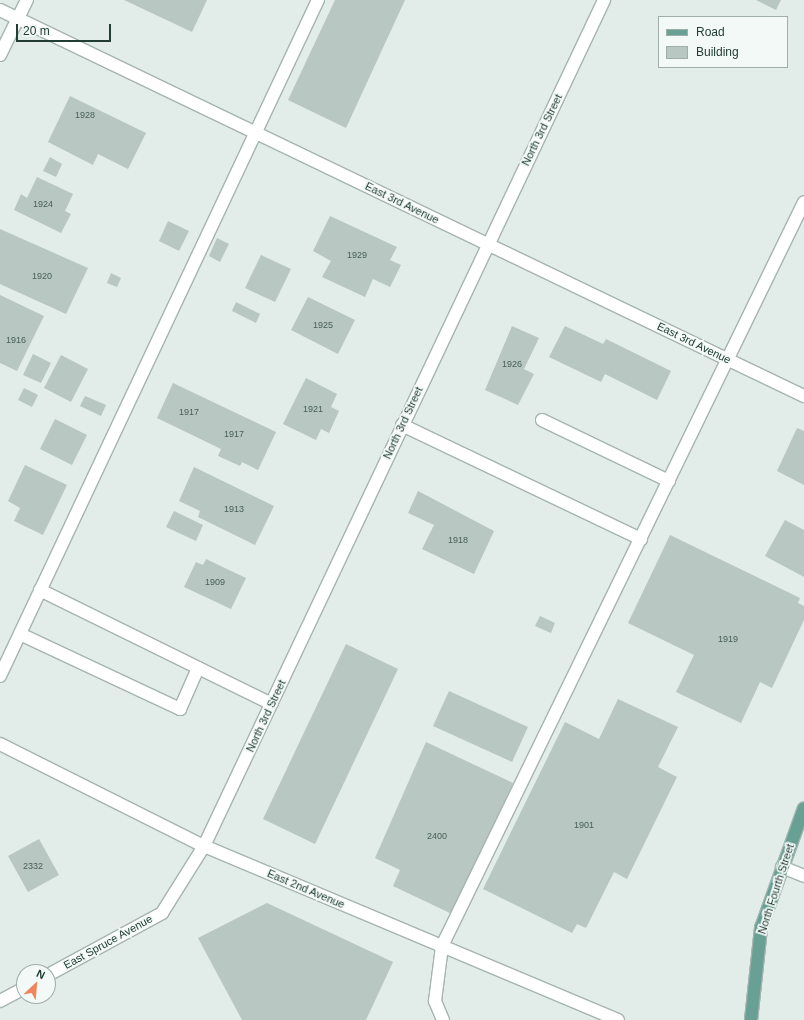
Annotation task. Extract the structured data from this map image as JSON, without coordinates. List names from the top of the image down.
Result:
{
  "streets": {
    "main road": ["North Fourth Street"],
    "street": [
      "North 3rd Street",
      "East 3rd Avenue",
      "East 2nd Avenue",
      "East Spruce Avenue"
    ]
  },
  "crossings": [
    ["North 3rd Street", "East 3rd Avenue"],
    ["North 3rd Street", "East 2nd Avenue"],
    ["North 3rd Street", "East Spruce Avenue"],
    ["East 2nd Avenue", "East Spruce Avenue"]
  ],
  "house_numbers": [
    "1928",
    "1924",
    "1929",
    "1920",
    "1925",
    "1916",
    "1926",
    "1921",
    "1917",
    "1917",
    "1913",
    "1918",
    "1909",
    "1919",
    "1901",
    "2400",
    "2332"
  ],
  "legend": ["Road", "Building"],
  "scale_bar": "20 m",
  "north": "top right"
}
